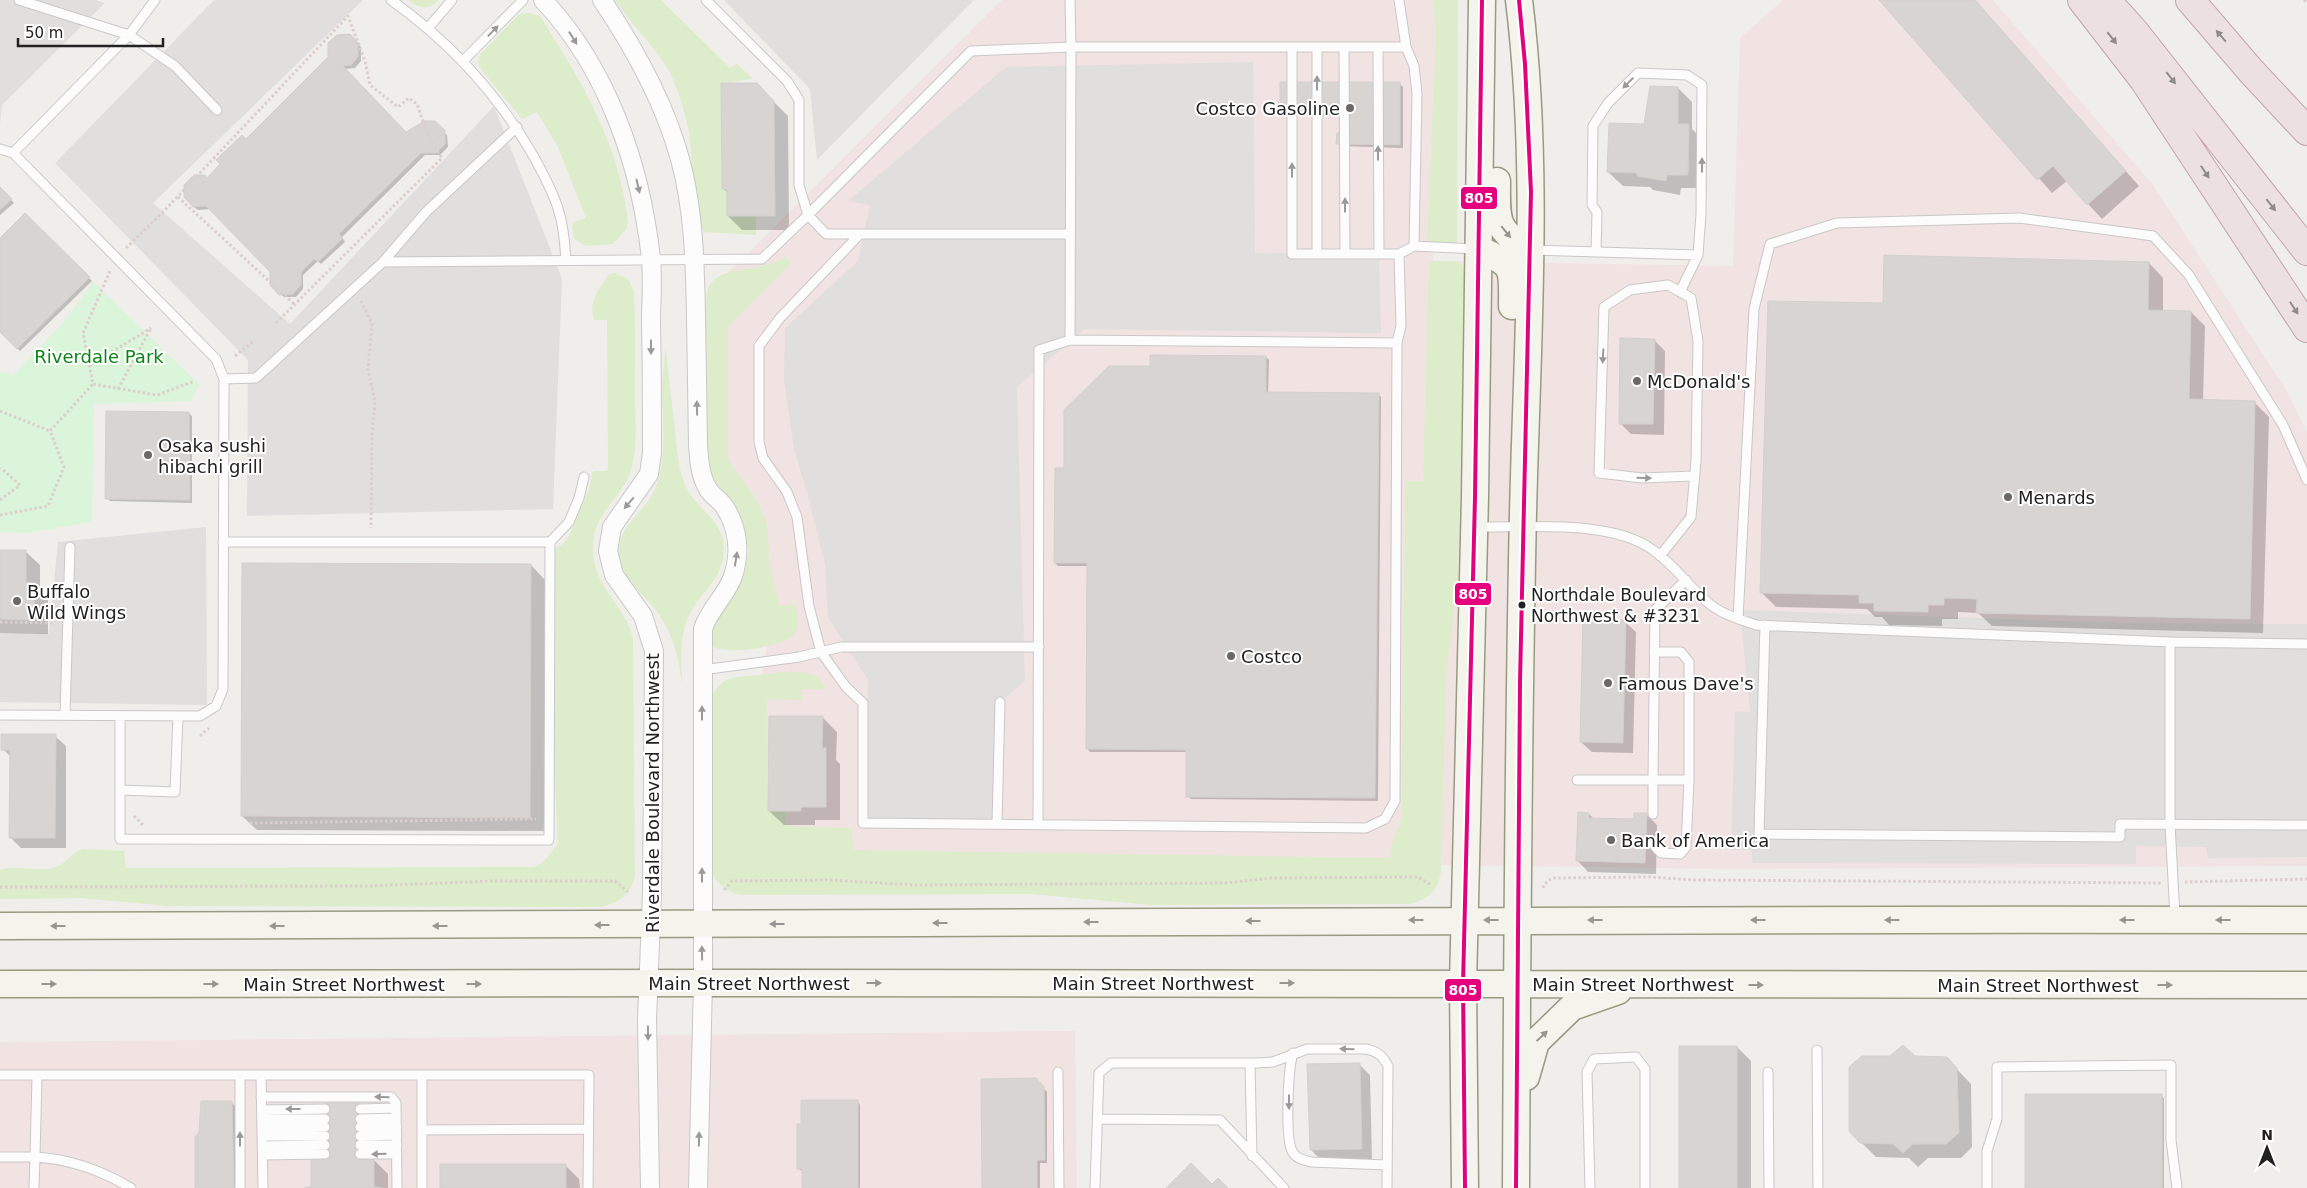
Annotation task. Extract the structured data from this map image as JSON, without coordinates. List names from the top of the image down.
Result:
{
  "streets": {
    "main road": ["Main Street Northwest"],
    "street": ["Riverdale Boulevard Northwest"]
  },
  "crossings": [
    ["Riverdale Boulevard Northwest", "Main Street Northwest"]
  ],
  "parks": ["Riverdale Park"],
  "places": [
    "Costco Gasoline",
    "McDonald's",
    "Osaka sushi hibachi grill",
    "Menards",
    "Buffalo Wild Wings",
    "Northdale Boulevard Northwest & #3231",
    "Costco",
    "Famous Dave's",
    "Bank of America"
  ],
  "lines": ["transit line 805"],
  "scale_bar": "50 m",
  "north": "top"
}
